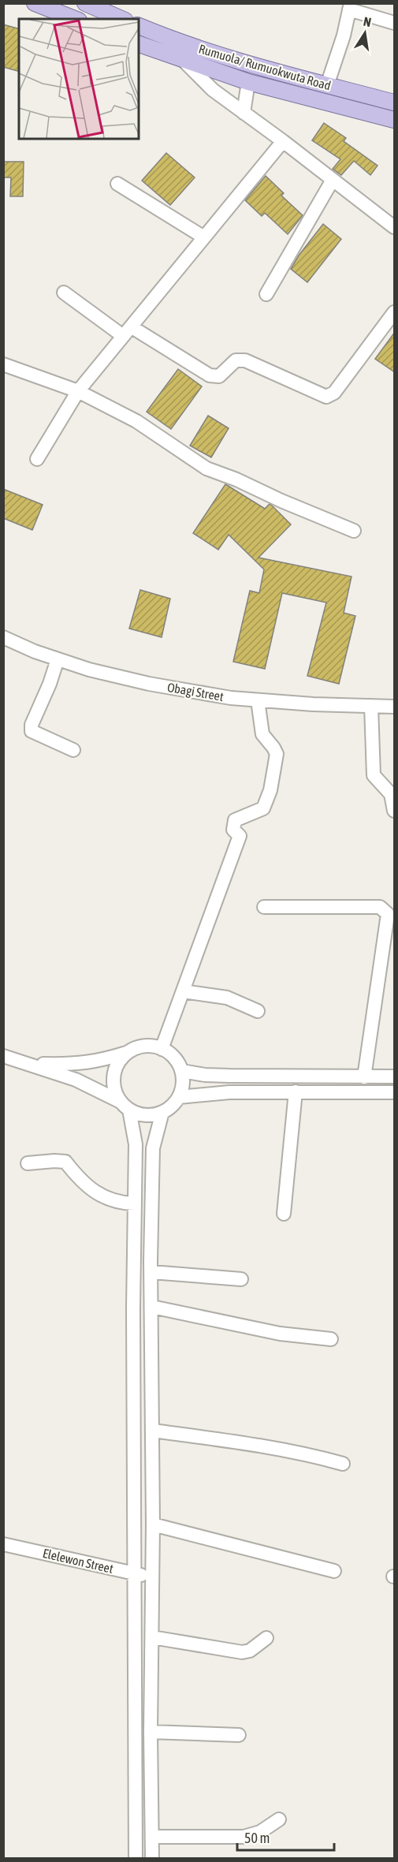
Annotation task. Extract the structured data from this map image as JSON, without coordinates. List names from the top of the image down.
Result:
{
  "streets": {
    "main road": ["Rumuola/ Rumuokwuta Road"],
    "street": ["Obagi Street", "Elelewon Street"]
  },
  "scale_bar": "50 m",
  "north": "top"
}
